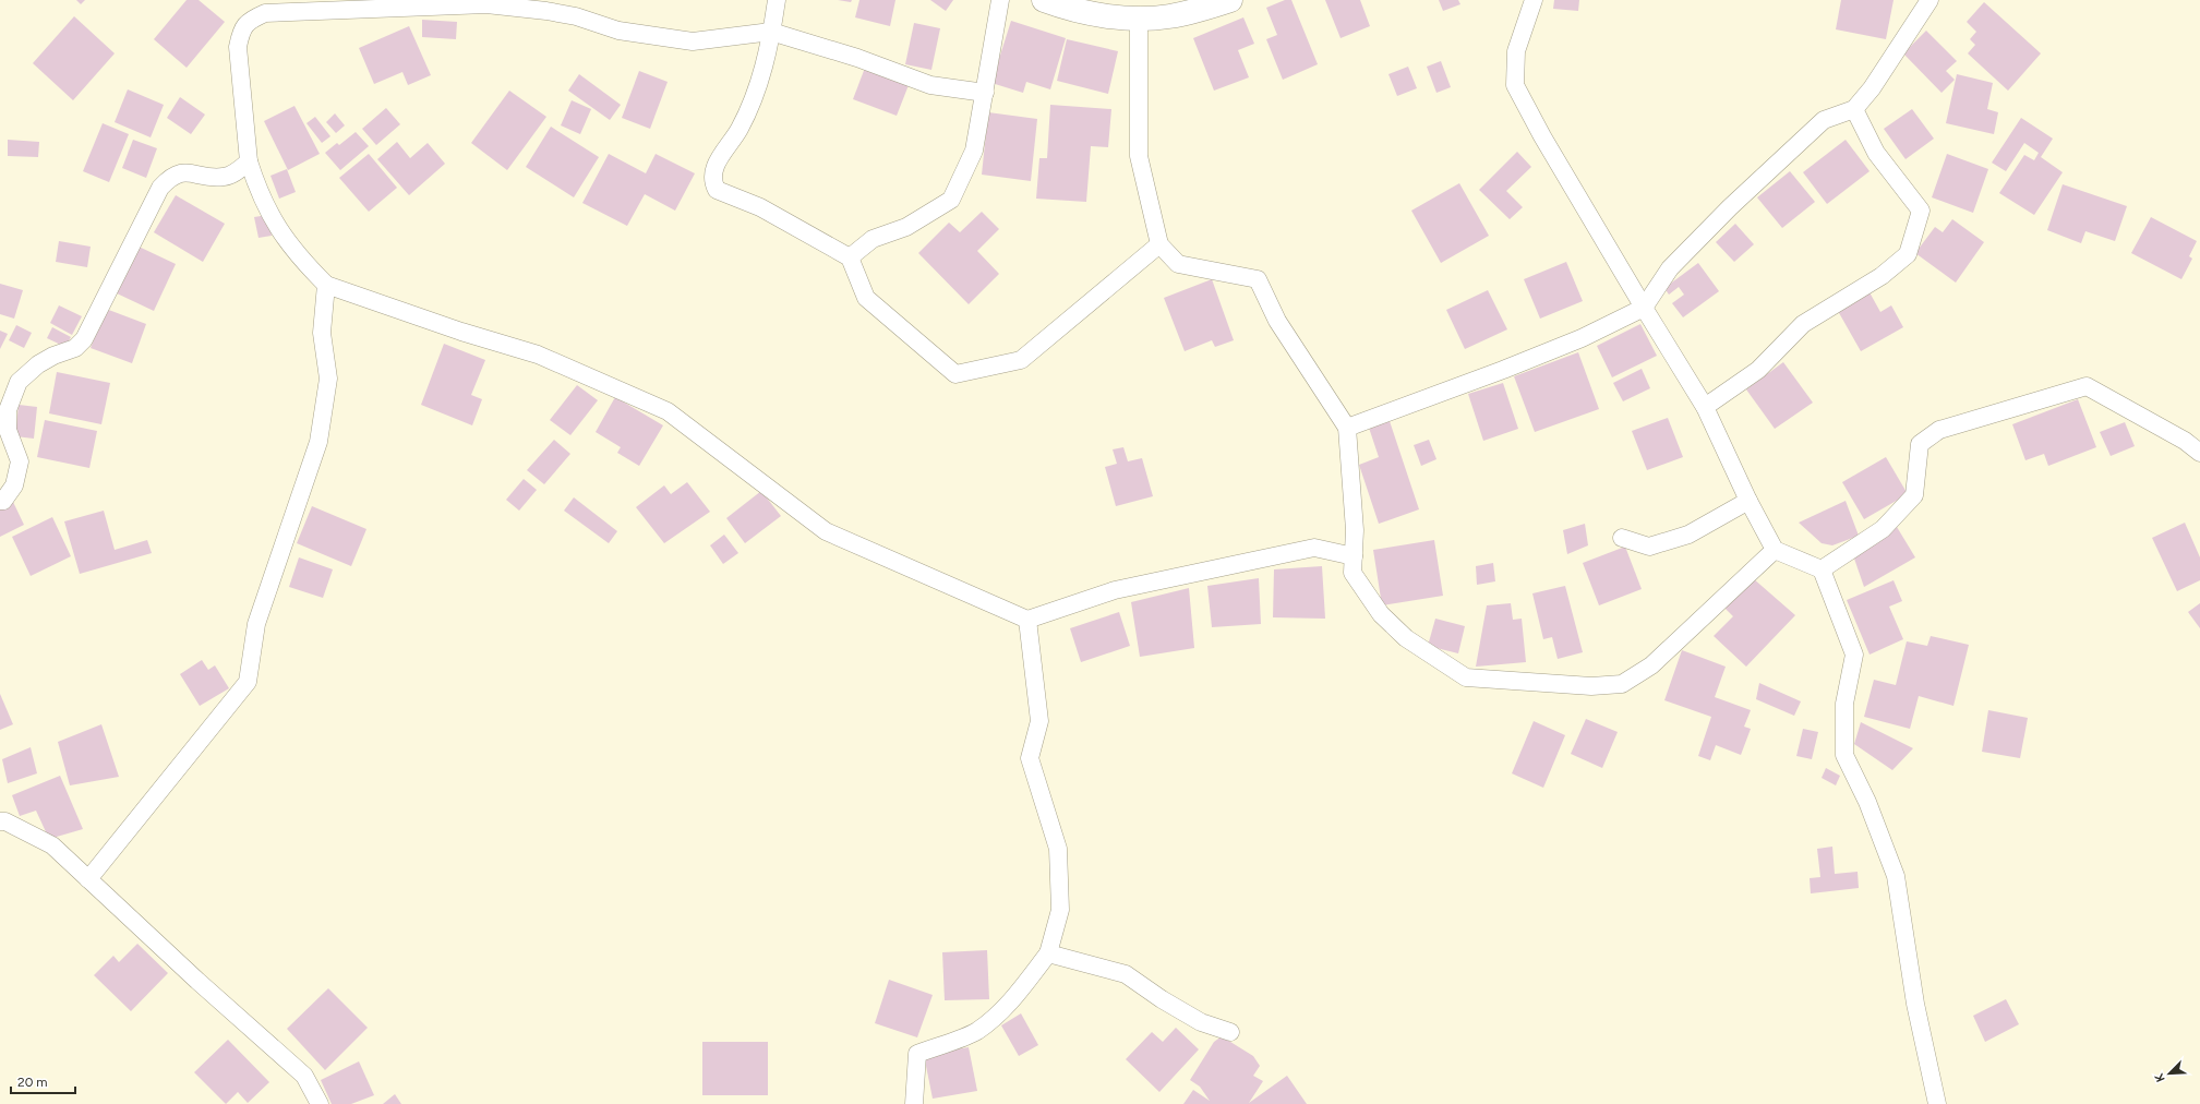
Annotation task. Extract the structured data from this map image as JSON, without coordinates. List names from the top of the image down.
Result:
{
  "scale_bar": "20 m",
  "north": "bottom left"
}
